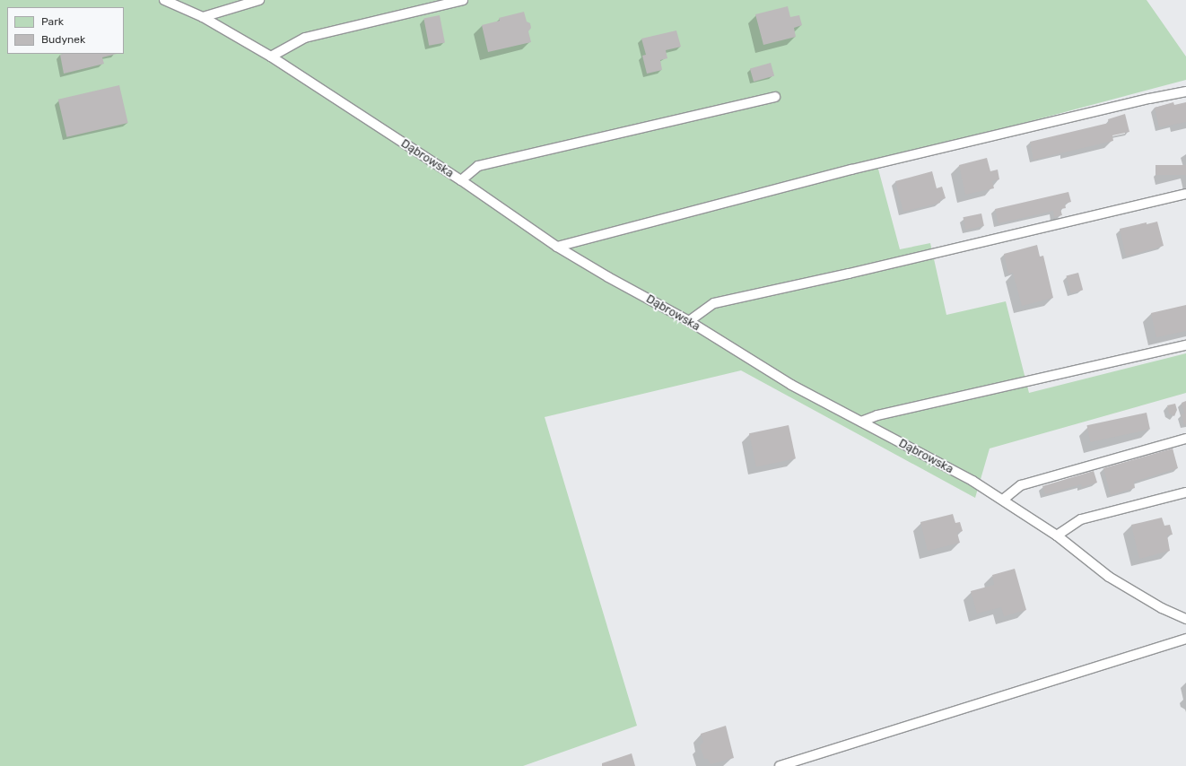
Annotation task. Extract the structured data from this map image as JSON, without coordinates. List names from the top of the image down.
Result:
{
  "streets": {
    "lane": ["Dąbrowska"]
  },
  "legend": ["Park", "Budynek"]
}
